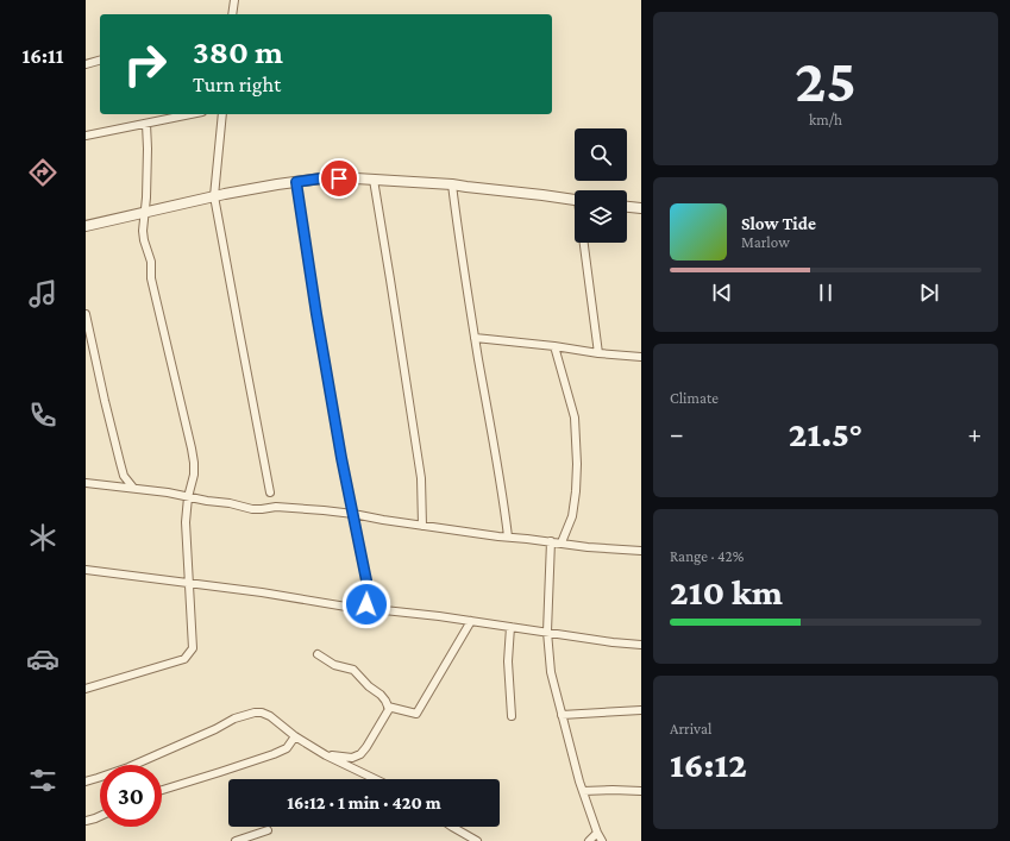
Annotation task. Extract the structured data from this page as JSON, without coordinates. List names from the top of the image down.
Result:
{
  "page": {
    "tabs": "16:11",
    "tile": [
      ["25", "km/h"],
      "Climate",
      ["Range · 42%", "210 km"],
      ["Arrival", "16:12"]
    ],
    "turn": ["380 m", "Turn right"],
    "song": ["Slow Tide", "Marlow"],
    "heat": ["−", "21.5°", "+"],
    "limit": "30",
    "trip": "16:12 · 1 min · 420 m"
  }
}
